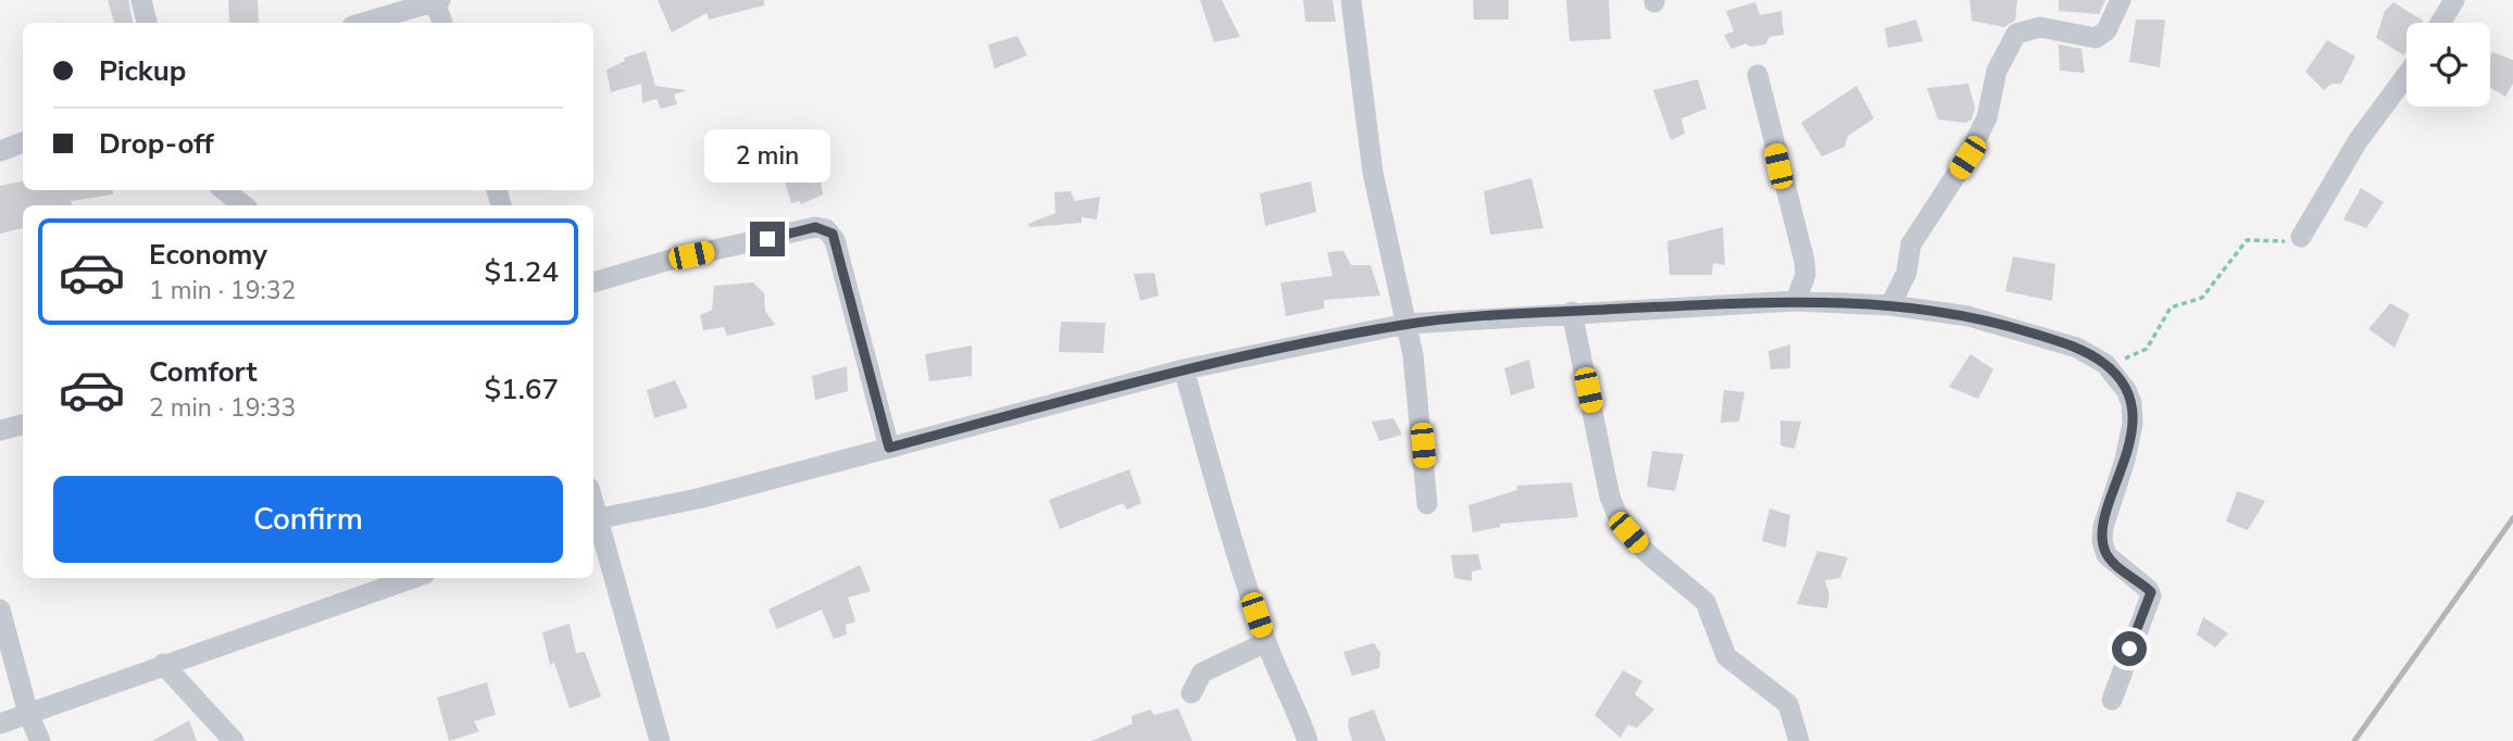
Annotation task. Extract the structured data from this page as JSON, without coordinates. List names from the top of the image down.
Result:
{
  "page": {
    "banner": ["Pickup", "Drop-off"],
    "bubble": "2 min",
    "list": [
      {
        "name": "Economy",
        "note": "1 min · 19:32",
        "value": "$1.24"
      },
      {
        "name": "Comfort",
        "note": "2 min · 19:33",
        "value": "$1.67"
      }
    ],
    "buttons": "Confirm"
  }
}
